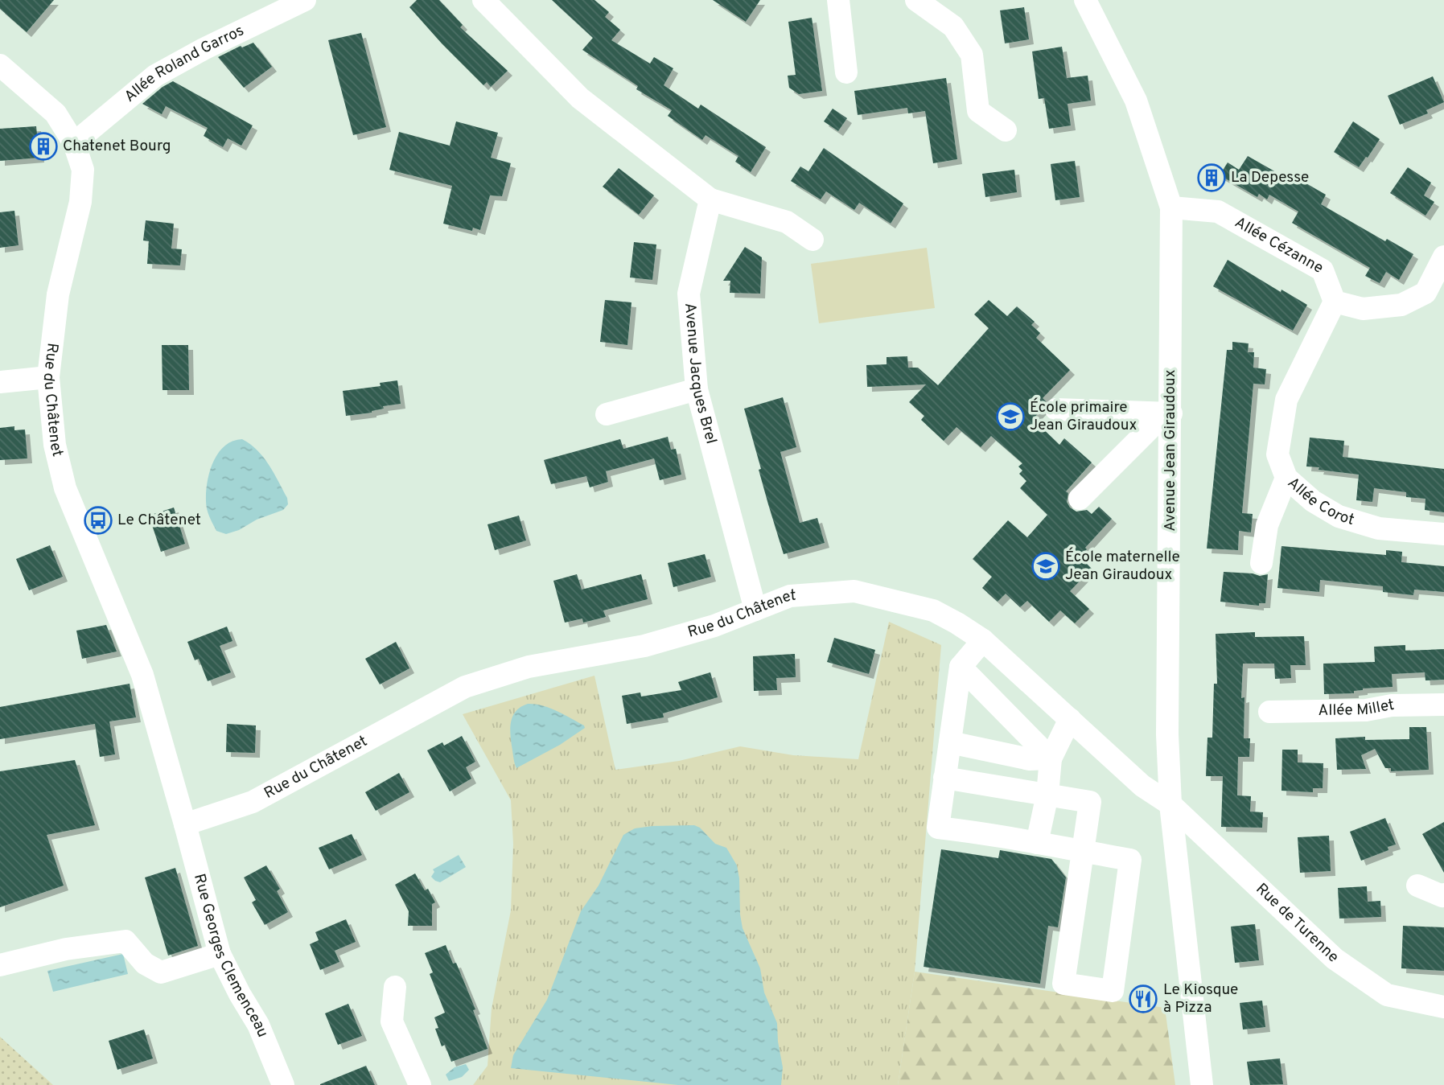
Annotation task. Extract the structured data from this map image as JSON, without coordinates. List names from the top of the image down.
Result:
{
  "streets": {
    "street": [
      "Allée Roland Garros",
      "Allée Cézanne",
      "Avenue Jacques Brel",
      "Rue du Châtenet",
      "Avenue Jean Giraudoux",
      "Allée Corot",
      "Allée Millet",
      "Rue de Turenne",
      "Rue Georges Clemenceau"
    ]
  },
  "crossings": [
    ["Allée Roland Garros", "Rue du Châtenet"],
    ["Allée Cézanne", "Avenue Jean Giraudoux"],
    ["Allée Cézanne", "Allée Corot"],
    ["Avenue Jacques Brel", "Rue du Châtenet"],
    ["Rue du Châtenet", "Avenue Jean Giraudoux"],
    ["Rue du Châtenet", "Rue de Turenne"],
    ["Rue du Châtenet", "Rue Georges Clemenceau"],
    ["Avenue Jean Giraudoux", "Rue de Turenne"]
  ],
  "places": {
    "building": ["Chatenet Bourg", "La Depesse"],
    "school or university": ["École primaire Jean Giraudoux", "École maternelle Jean Giraudoux"],
    "bus stop": ["Le Châtenet"],
    "restaurant": ["Le Kiosque à Pizza"]
  }
}
